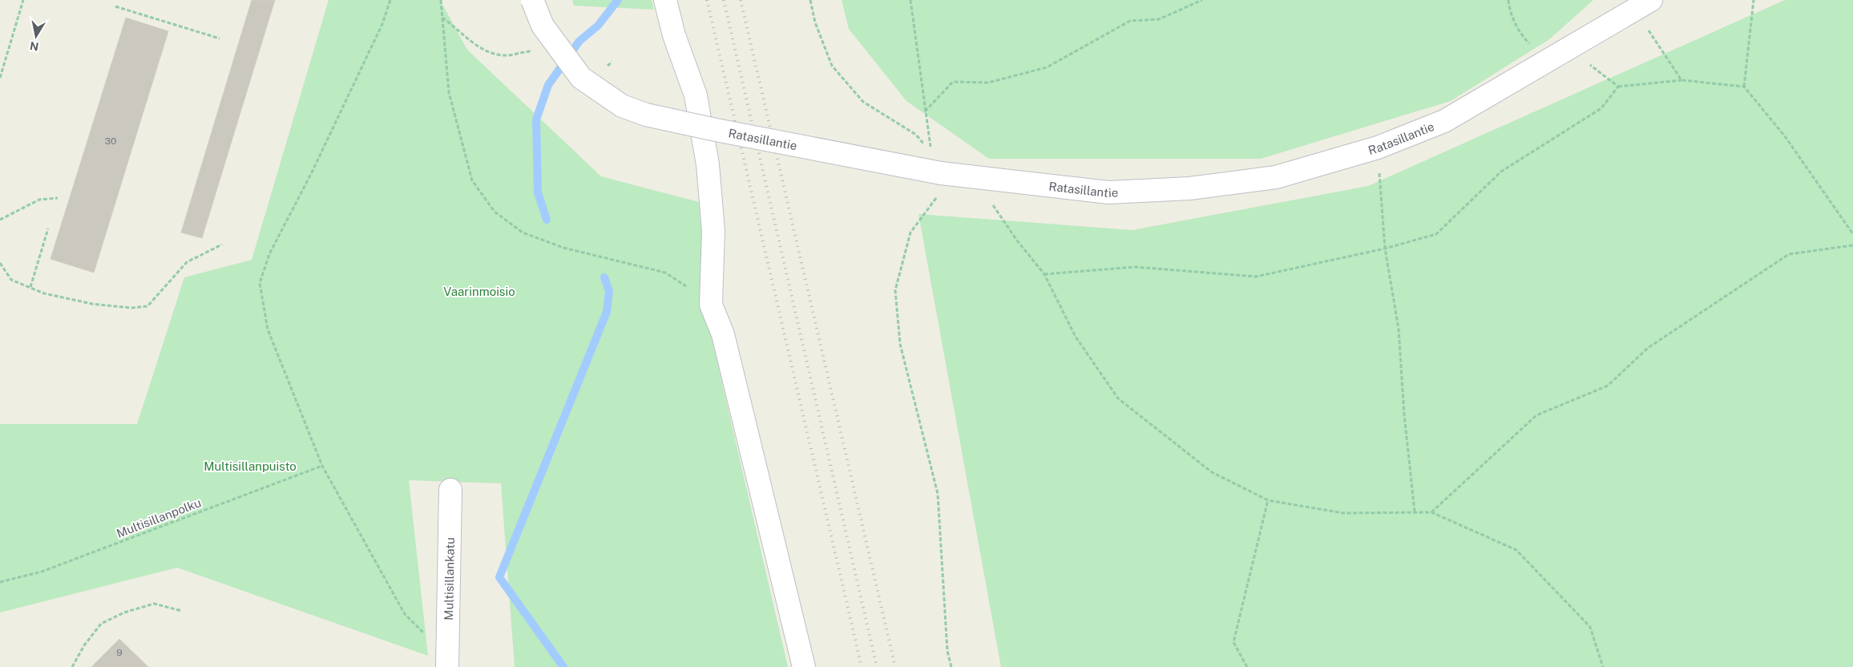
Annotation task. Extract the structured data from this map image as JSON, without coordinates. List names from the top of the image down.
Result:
{
  "streets": {
    "street": ["Ratasillantie", "Multisillankatu"],
    "path": ["Multisillanpolku"]
  },
  "parks": ["Vaarinmoisio", "Multisillanpuisto"],
  "house_numbers": ["30", "9"],
  "north": "bottom"
}
